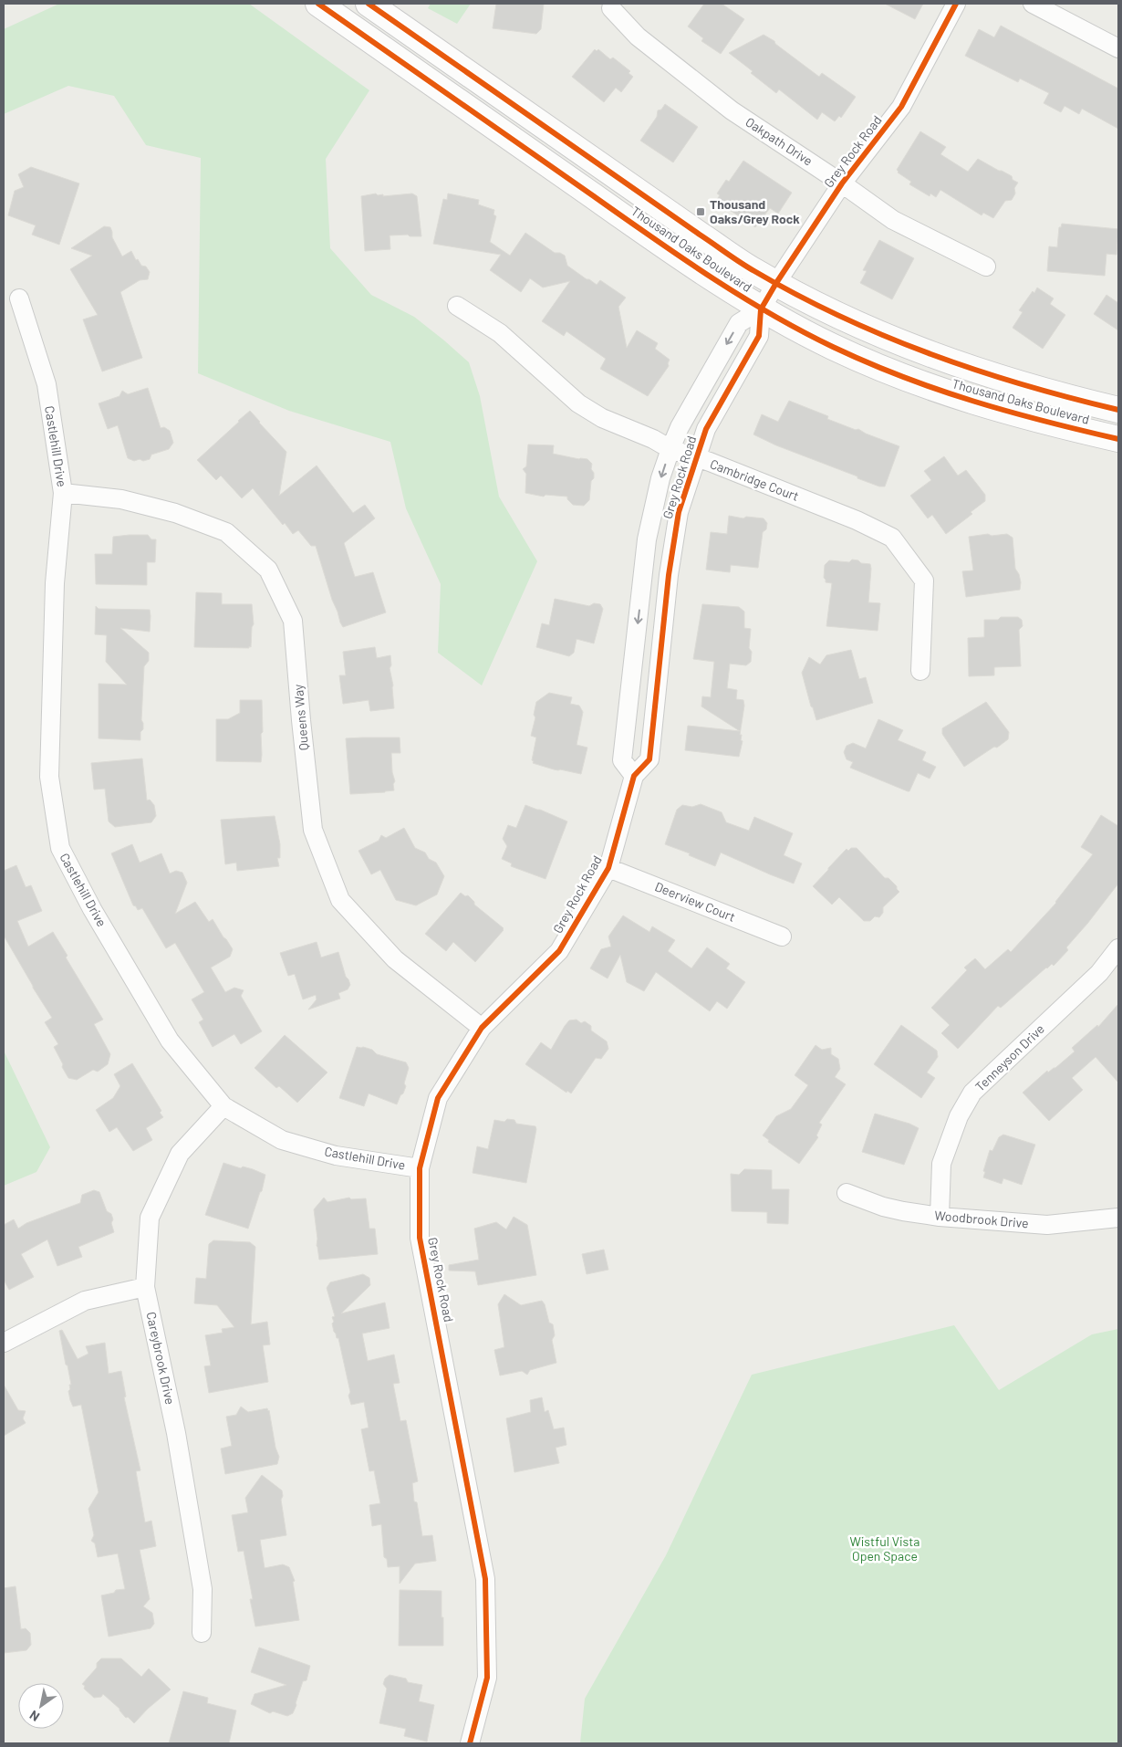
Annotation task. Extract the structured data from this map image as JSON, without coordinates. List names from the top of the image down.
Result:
{
  "streets": {
    "main road": ["Thousand Oaks Boulevard"],
    "street": [
      "Oakpath Drive",
      "Grey Rock Road",
      "Castlehill Drive",
      "Cambridge Court",
      "Queens Way",
      "Deerview Court",
      "Tenneyson Drive",
      "Woodbrook Drive",
      "Careybrook Drive"
    ]
  },
  "crossings": [
    ["Oakpath Drive", "Grey Rock Road"],
    ["Grey Rock Road", "Thousand Oaks Boulevard"],
    ["Grey Rock Road", "Castlehill Drive"],
    ["Grey Rock Road", "Cambridge Court"],
    ["Grey Rock Road", "Queens Way"],
    ["Grey Rock Road", "Deerview Court"],
    ["Castlehill Drive", "Queens Way"],
    ["Castlehill Drive", "Careybrook Drive"],
    ["Tenneyson Drive", "Woodbrook Drive"]
  ],
  "parks": ["Wistful Vista Open Space"],
  "places": {
    "transit": ["Thousand Oaks/Grey Rock"]
  },
  "north": "bottom left"
}
